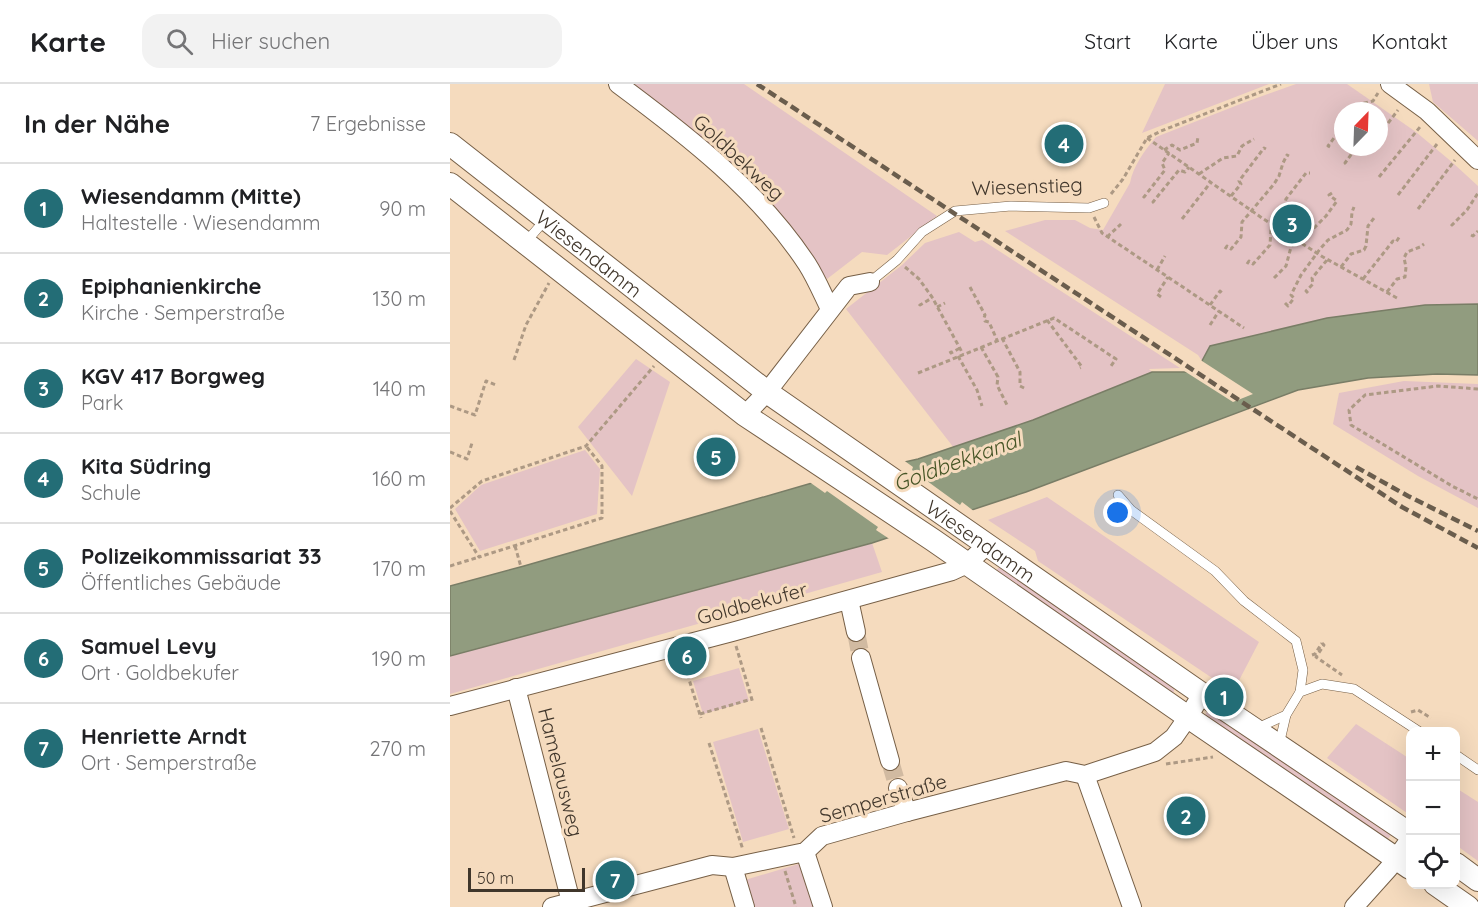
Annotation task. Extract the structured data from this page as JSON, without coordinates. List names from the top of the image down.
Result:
{
  "streets": {
    "street": [
      "Goldbekweg",
      "Wiesenstieg",
      "Wiesendamm",
      "Goldbekufer",
      "Hamelausweg",
      "Semperstraße"
    ]
  },
  "crossings": [
    ["Goldbekweg", "Wiesenstieg"],
    ["Wiesenstieg", "Wiesendamm"],
    ["Wiesendamm", "Goldbekufer"],
    ["Wiesendamm", "Semperstraße"],
    ["Goldbekufer", "Hamelausweg"],
    ["Hamelausweg", "Semperstraße"]
  ],
  "water": ["Goldbekkanal"],
  "scale_bar": "50 m",
  "north": "top right",
  "page": {
    "header": "Karte",
    "search": "Hier suchen",
    "nav": [
      "Start",
      "Karte",
      "Über uns",
      "Kontakt"
    ],
    "heading": ["In der Nähe", "7 Ergebnisse"],
    "pins": [
      "4",
      "3",
      "5",
      "6",
      "1",
      "2",
      "7"
    ],
    "list": [
      {
        "mark": "1",
        "name": "Wiesendamm (Mitte)",
        "note": "Haltestelle · Wiesendamm",
        "value": "90 m"
      },
      {
        "mark": "2",
        "name": "Epiphanienkirche",
        "note": "Kirche · Semperstraße",
        "value": "130 m"
      },
      {
        "mark": "3",
        "name": "KGV 417 Borgweg",
        "note": "Park",
        "value": "140 m"
      },
      {
        "mark": "4",
        "name": "Kita Südring",
        "note": "Schule",
        "value": "160 m"
      },
      {
        "mark": "5",
        "name": "Polizeikommissariat 33",
        "note": "Öffentliches Gebäude",
        "value": "170 m"
      },
      {
        "mark": "6",
        "name": "Samuel Levy",
        "note": "Ort · Goldbekufer",
        "value": "190 m"
      },
      {
        "mark": "7",
        "name": "Henriette Arndt",
        "note": "Ort · Semperstraße",
        "value": "270 m"
      }
    ],
    "map_buttons": ["+", "−"],
    "scale": "50 m"
  }
}
